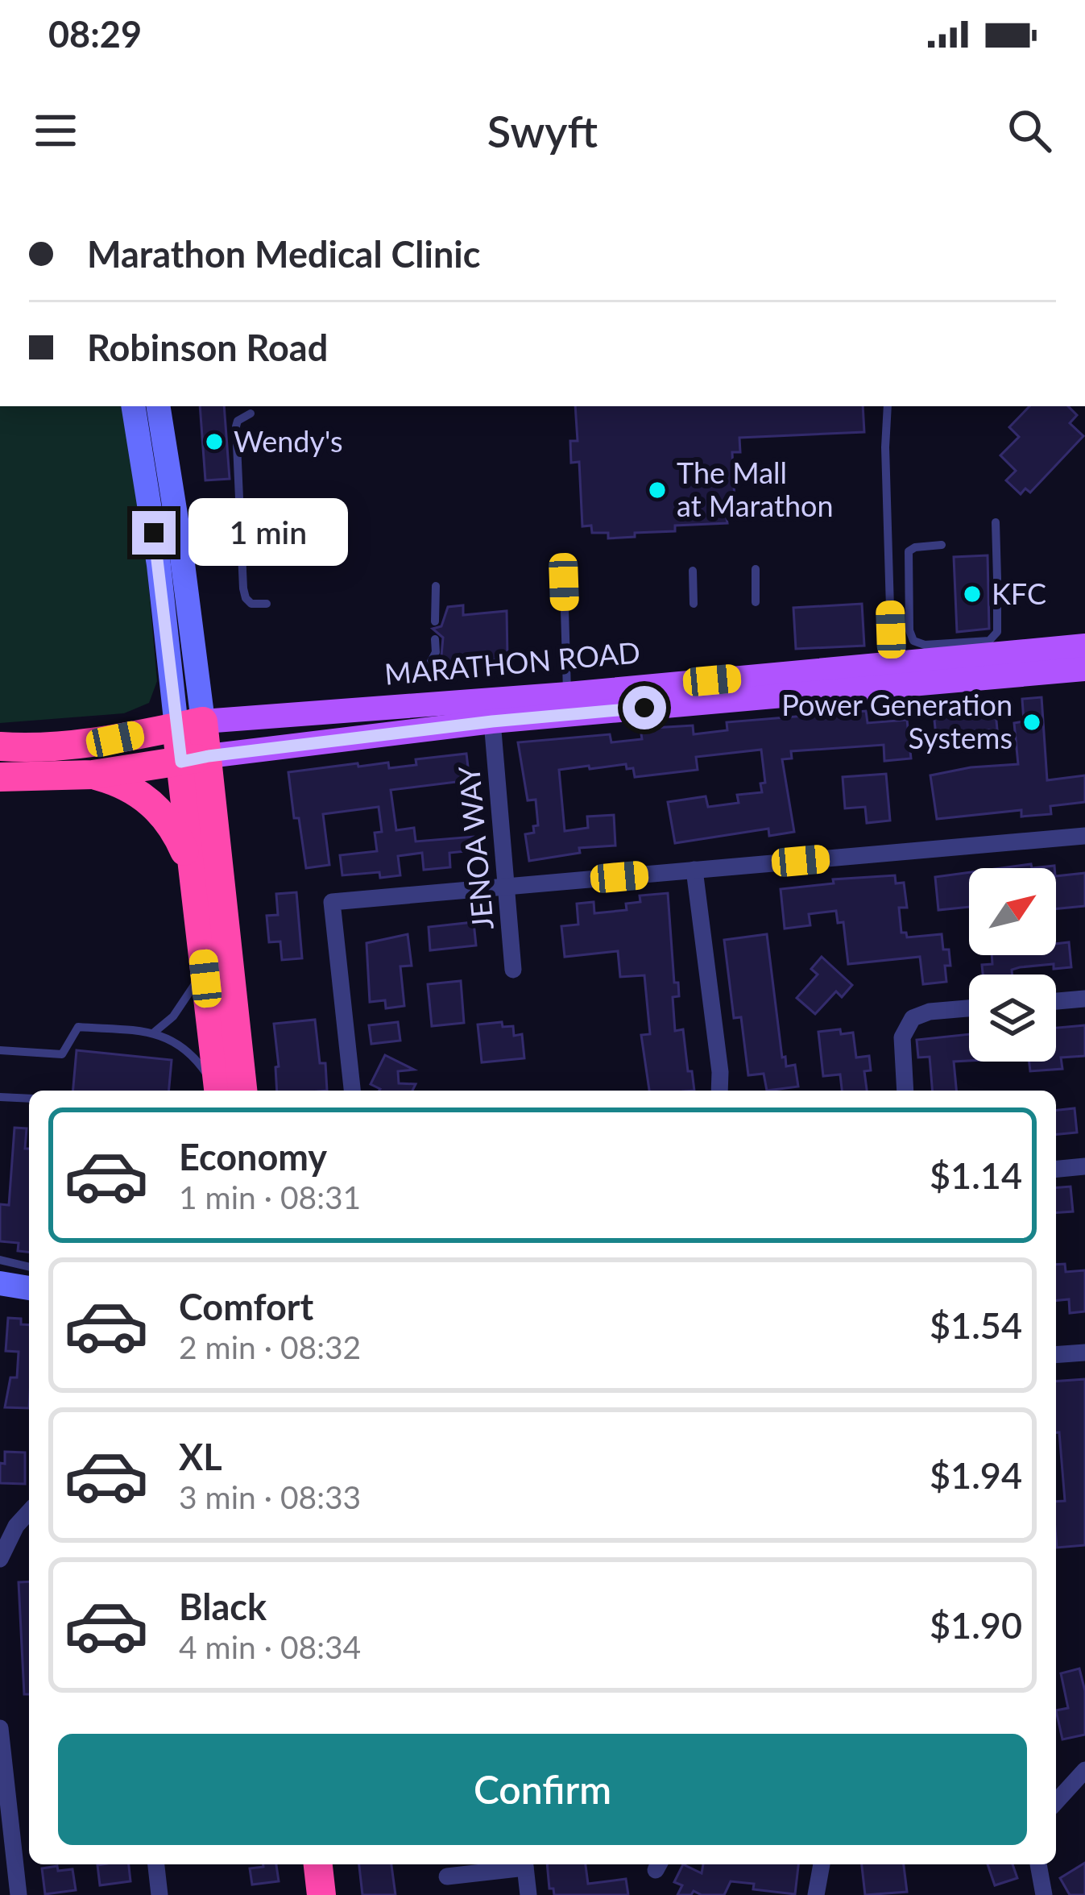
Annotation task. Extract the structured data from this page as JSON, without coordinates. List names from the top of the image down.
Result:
{
  "streets": {
    "main road": ["MARATHON ROAD"],
    "street": ["JENOA WAY"]
  },
  "crossings": [
    ["MARATHON ROAD", "JENOA WAY"]
  ],
  "places": [
    "Wendy's",
    "The Mall at Marathon",
    "KFC",
    "Power Generation Systems"
  ],
  "north": "top right",
  "page": {
    "status": "08:29",
    "header": "Swyft",
    "banner": ["Marathon Medical Clinic", "Robinson Road"],
    "bubble": "1 min",
    "list": [
      {
        "name": "Economy",
        "note": "1 min · 08:31",
        "value": "$1.14"
      },
      {
        "name": "Comfort",
        "note": "2 min · 08:32",
        "value": "$1.54"
      },
      {
        "name": "XL",
        "note": "3 min · 08:33",
        "value": "$1.94"
      },
      {
        "name": "Black",
        "note": "4 min · 08:34",
        "value": "$1.90"
      }
    ],
    "buttons": "Confirm"
  }
}
